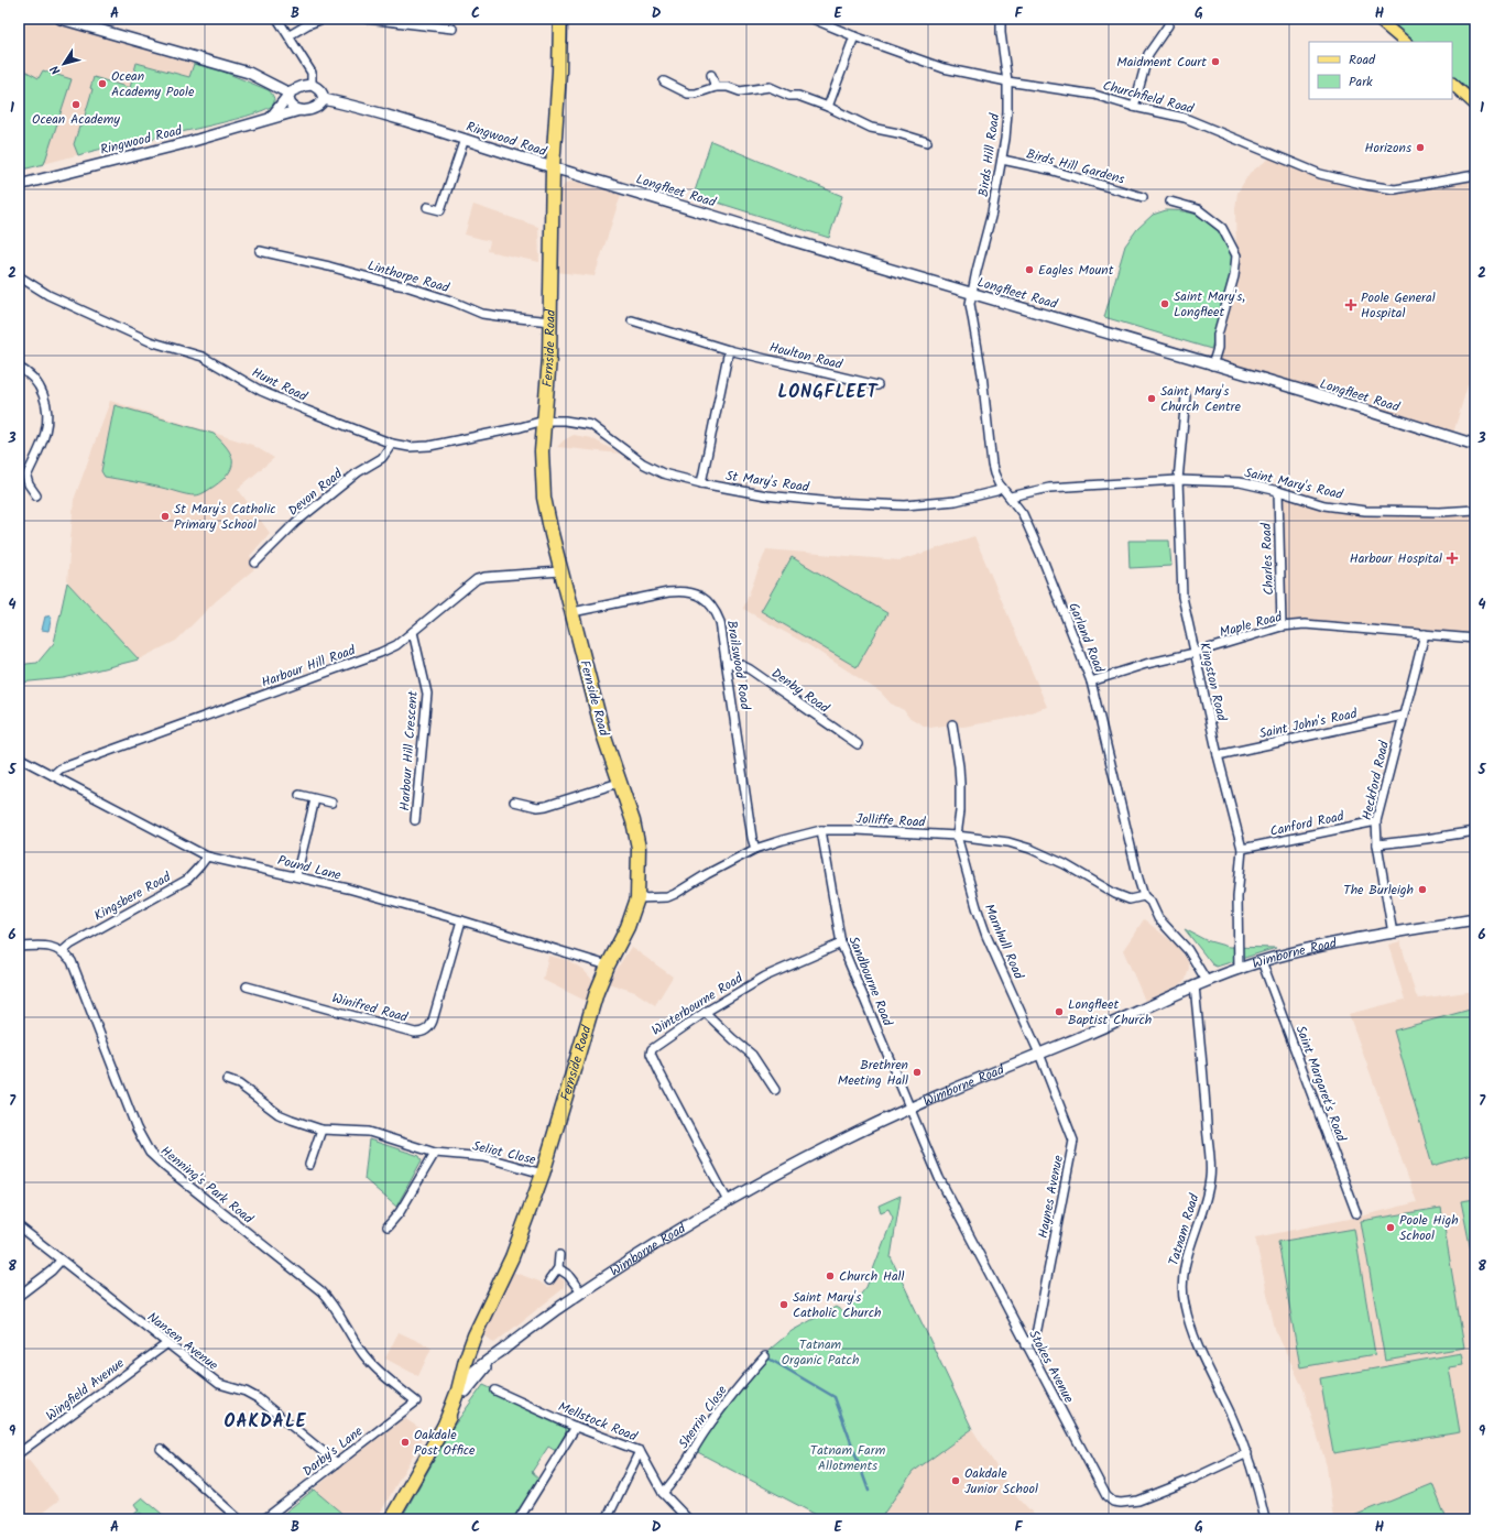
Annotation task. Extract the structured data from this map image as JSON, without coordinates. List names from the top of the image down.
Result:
{
  "streets": {
    "highway": ["Fernside Road", "Wimborne Road"],
    "main road": ["Ringwood Road", "Longfleet Road"],
    "street": [
      "Churchfield Road",
      "Birds Hill Road",
      "Birds Hill Gardens",
      "Linthorpe Road",
      "Houlton Road",
      "Hunt Road",
      "St Mary's Road",
      "Saint Mary's Road",
      "Devon Road",
      "Charles Road",
      "Maple Road",
      "Garland Road",
      "Brailswood Road",
      "Harbour Hill Road",
      "Kingston Road",
      "Denby Road",
      "Saint John's Road",
      "Harbour Hill Crescent",
      "Heckford Road",
      "Jolliffe Road",
      "Canford Road",
      "Pound Lane",
      "Kingsbere Road",
      "Marnhull Road",
      "Sandbourne Road",
      "Winterbourne Road",
      "Winifred Road",
      "Saint Margaret's Road",
      "Seliot Close",
      "Henning's Park Road",
      "Haynes Avenue",
      "Tatnam Road",
      "Nansen Avenue",
      "Stokes Avenue",
      "Wingfield Avenue",
      "Sherrin Close",
      "Mellstock Road",
      "Darby's Lane"
    ]
  },
  "crossings": [
    ["Churchfield Road", "Birds Hill Road"],
    ["Ringwood Road", "Longfleet Road"],
    ["Ringwood Road", "Fernside Road"],
    ["Birds Hill Road", "Birds Hill Gardens"],
    ["Birds Hill Road", "Longfleet Road"],
    ["Birds Hill Road", "Garland Road"],
    ["Longfleet Road", "Fernside Road"],
    ["Longfleet Road", "Garland Road"],
    ["Linthorpe Road", "Fernside Road"],
    ["Fernside Road", "Hunt Road"],
    ["Fernside Road", "St Mary's Road"],
    ["Fernside Road", "Brailswood Road"],
    ["Fernside Road", "Harbour Hill Road"],
    ["Fernside Road", "Jolliffe Road"],
    ["Fernside Road", "Pound Lane"],
    ["Fernside Road", "Wimborne Road"],
    ["Fernside Road", "Seliot Close"],
    ["Hunt Road", "St Mary's Road"],
    ["Hunt Road", "Devon Road"],
    ["St Mary's Road", "Garland Road"],
    ["Saint Mary's Road", "Charles Road"],
    ["Saint Mary's Road", "Garland Road"],
    ["Saint Mary's Road", "Kingston Road"],
    ["Charles Road", "Maple Road"],
    ["Maple Road", "Garland Road"],
    ["Maple Road", "Kingston Road"],
    ["Maple Road", "Heckford Road"],
    ["Garland Road", "Jolliffe Road"],
    ["Garland Road", "Wimborne Road"],
    ["Brailswood Road", "Denby Road"],
    ["Brailswood Road", "Jolliffe Road"],
    ["Harbour Hill Road", "Harbour Hill Crescent"],
    ["Harbour Hill Road", "Pound Lane"],
    ["Kingston Road", "Saint John's Road"],
    ["Kingston Road", "Canford Road"],
    ["Kingston Road", "Wimborne Road"],
    ["Saint John's Road", "Heckford Road"],
    ["Heckford Road", "Canford Road"],
    ["Heckford Road", "Wimborne Road"],
    ["Jolliffe Road", "Marnhull Road"],
    ["Jolliffe Road", "Sandbourne Road"],
    ["Pound Lane", "Kingsbere Road"],
    ["Pound Lane", "Winifred Road"],
    ["Kingsbere Road", "Henning's Park Road"],
    ["Marnhull Road", "Wimborne Road"],
    ["Marnhull Road", "Haynes Avenue"],
    ["Wimborne Road", "Sandbourne Road"],
    ["Wimborne Road", "Winterbourne Road"],
    ["Wimborne Road", "Saint Margaret's Road"],
    ["Wimborne Road", "Haynes Avenue"],
    ["Wimborne Road", "Tatnam Road"],
    ["Wimborne Road", "Stokes Avenue"],
    ["Sandbourne Road", "Winterbourne Road"],
    ["Sandbourne Road", "Stokes Avenue"],
    ["Henning's Park Road", "Darby's Lane"],
    ["Haynes Avenue", "Stokes Avenue"],
    ["Tatnam Road", "Stokes Avenue"],
    ["Nansen Avenue", "Wingfield Avenue"],
    ["Nansen Avenue", "Darby's Lane"],
    ["Sherrin Close", "Mellstock Road"]
  ],
  "districts": ["LONGFLEET", "OAKDALE"],
  "parks": ["Tatnam Organic Patch", "Tatnam Farm Allotments"],
  "places": {
    "other": [
      "Maidment Court",
      "Ocean Academy Poole",
      "Ocean Academy",
      "Horizons",
      "Eagles Mount",
      "Saint Mary's, Longfleet",
      "Saint Mary's Church Centre",
      "St Mary's Catholic Primary School",
      "The Burleigh",
      "Longfleet Baptist Church",
      "Brethren Meeting Hall",
      "Poole High School",
      "Church Hall",
      "Saint Mary's Catholic Church",
      "Oakdale Post Office",
      "Oakdale Junior School"
    ],
    "health": ["Poole General Hospital", "Harbour Hospital"]
  },
  "legend": ["Road", "Park"],
  "north": "bottom left",
  "grid": {
    "columns": [
      "A",
      "B",
      "C",
      "D",
      "E",
      "F",
      "G",
      "H"
    ],
    "rows": [
      "1",
      "2",
      "3",
      "4",
      "5",
      "6",
      "7",
      "8",
      "9"
    ]
  }
}
